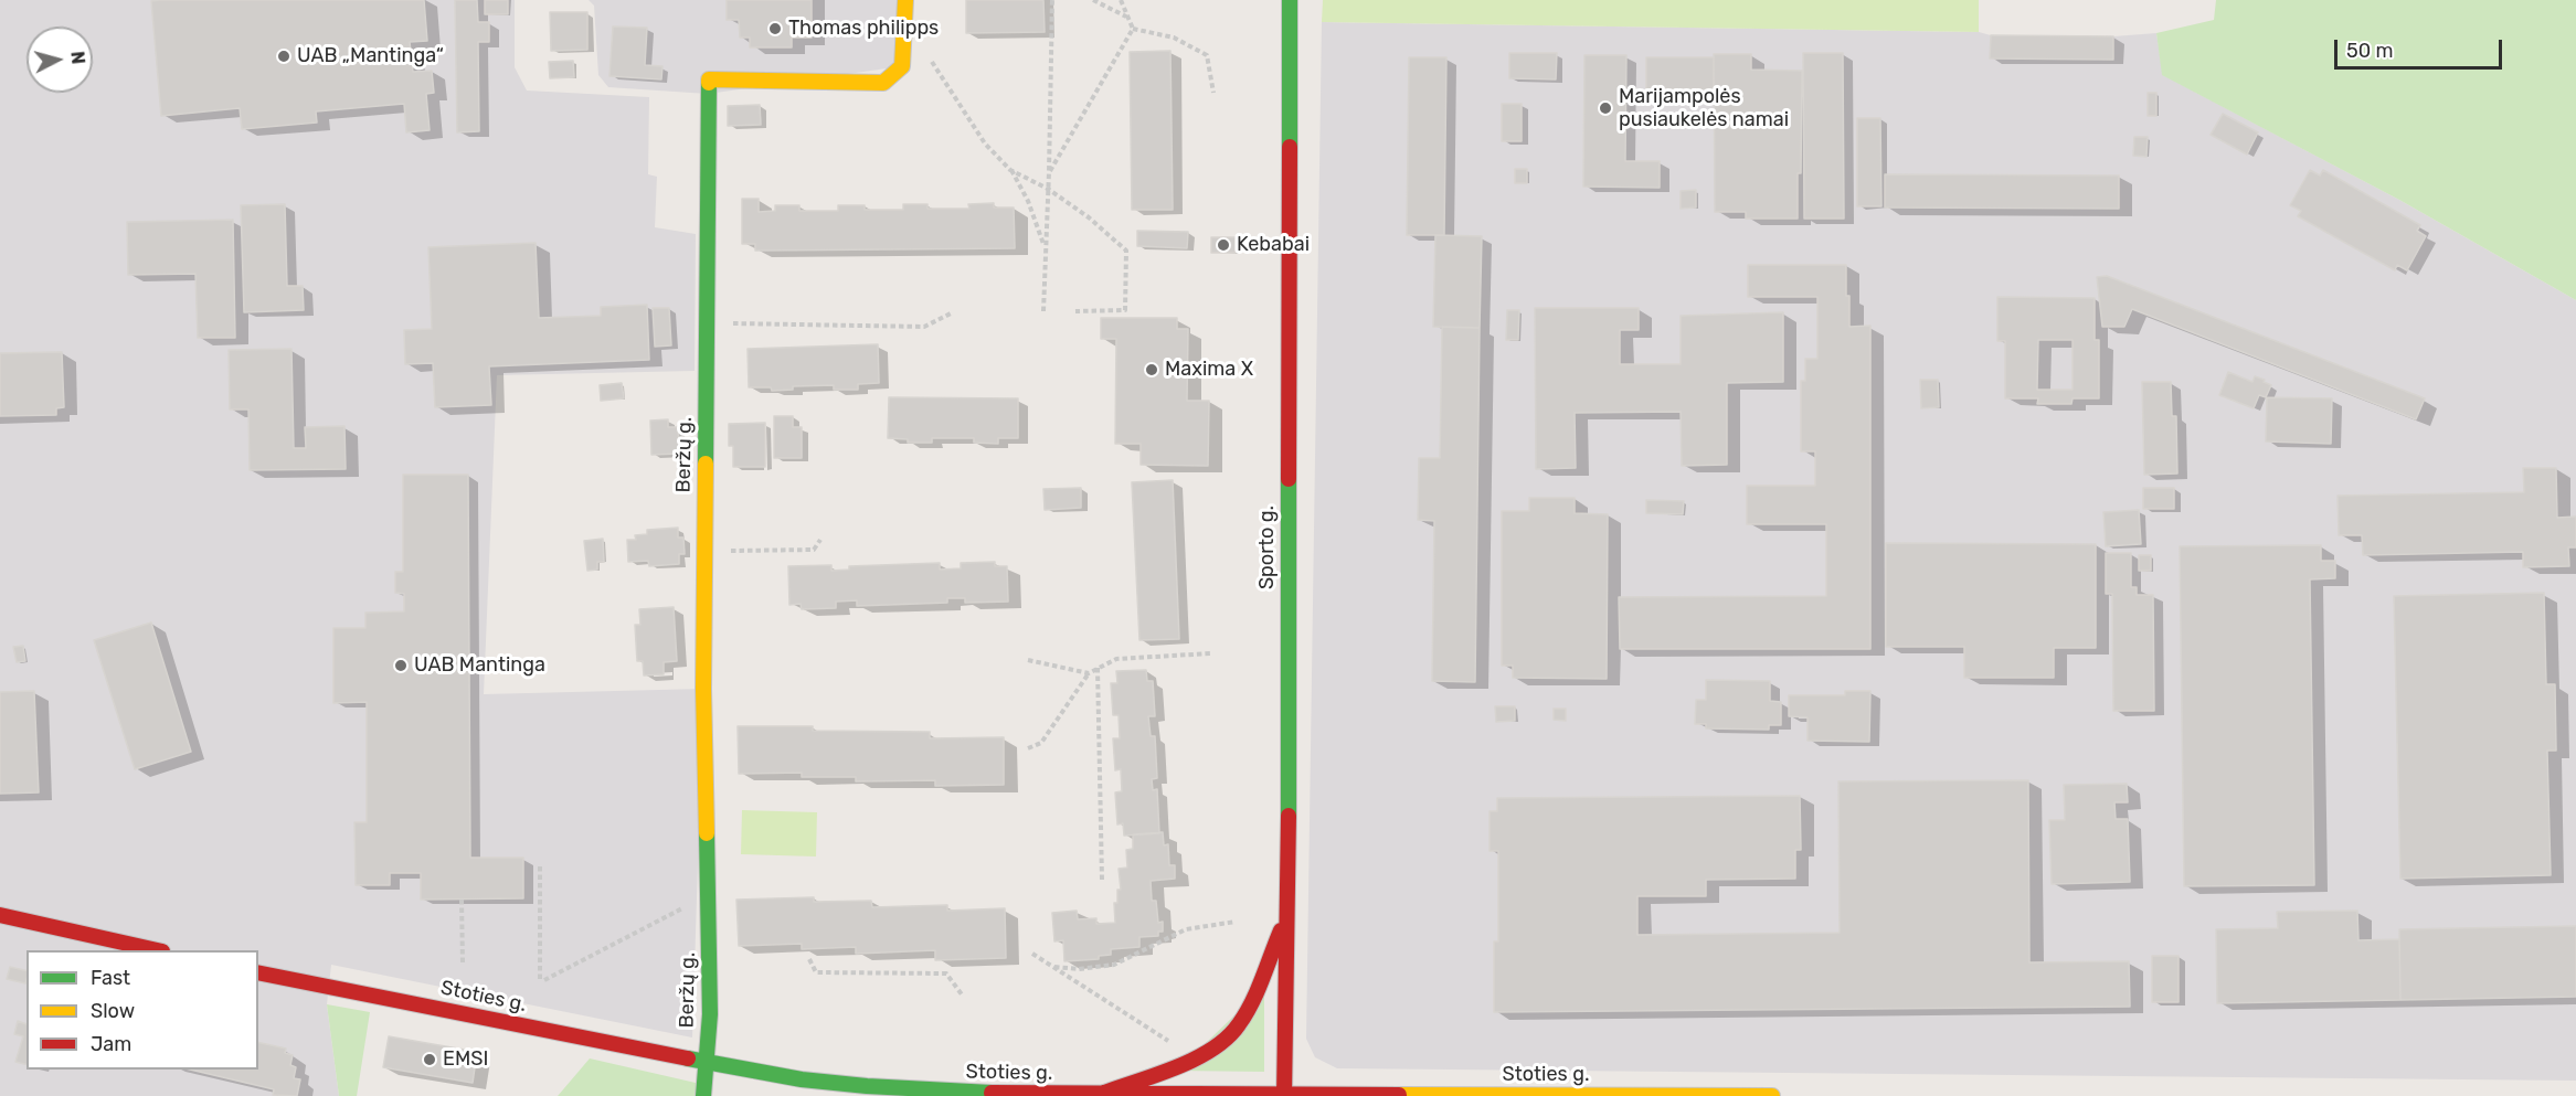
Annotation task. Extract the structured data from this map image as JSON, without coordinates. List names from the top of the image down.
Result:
{
  "streets": {
    "street": ["Beržų g.", "Sporto g.", "Stoties g."]
  },
  "crossings": [
    ["Beržų g.", "Stoties g."],
    ["Sporto g.", "Stoties g."]
  ],
  "places": [
    "Thomas philipps",
    "UAB „Mantinga“",
    "Marijampolės pusiaukelės namai",
    "Kebabai",
    "Maxima X",
    "UAB Mantinga",
    "EMSI"
  ],
  "legend": ["Fast", "Slow", "Jam"],
  "scale_bar": "50 m",
  "north": "right"
}
